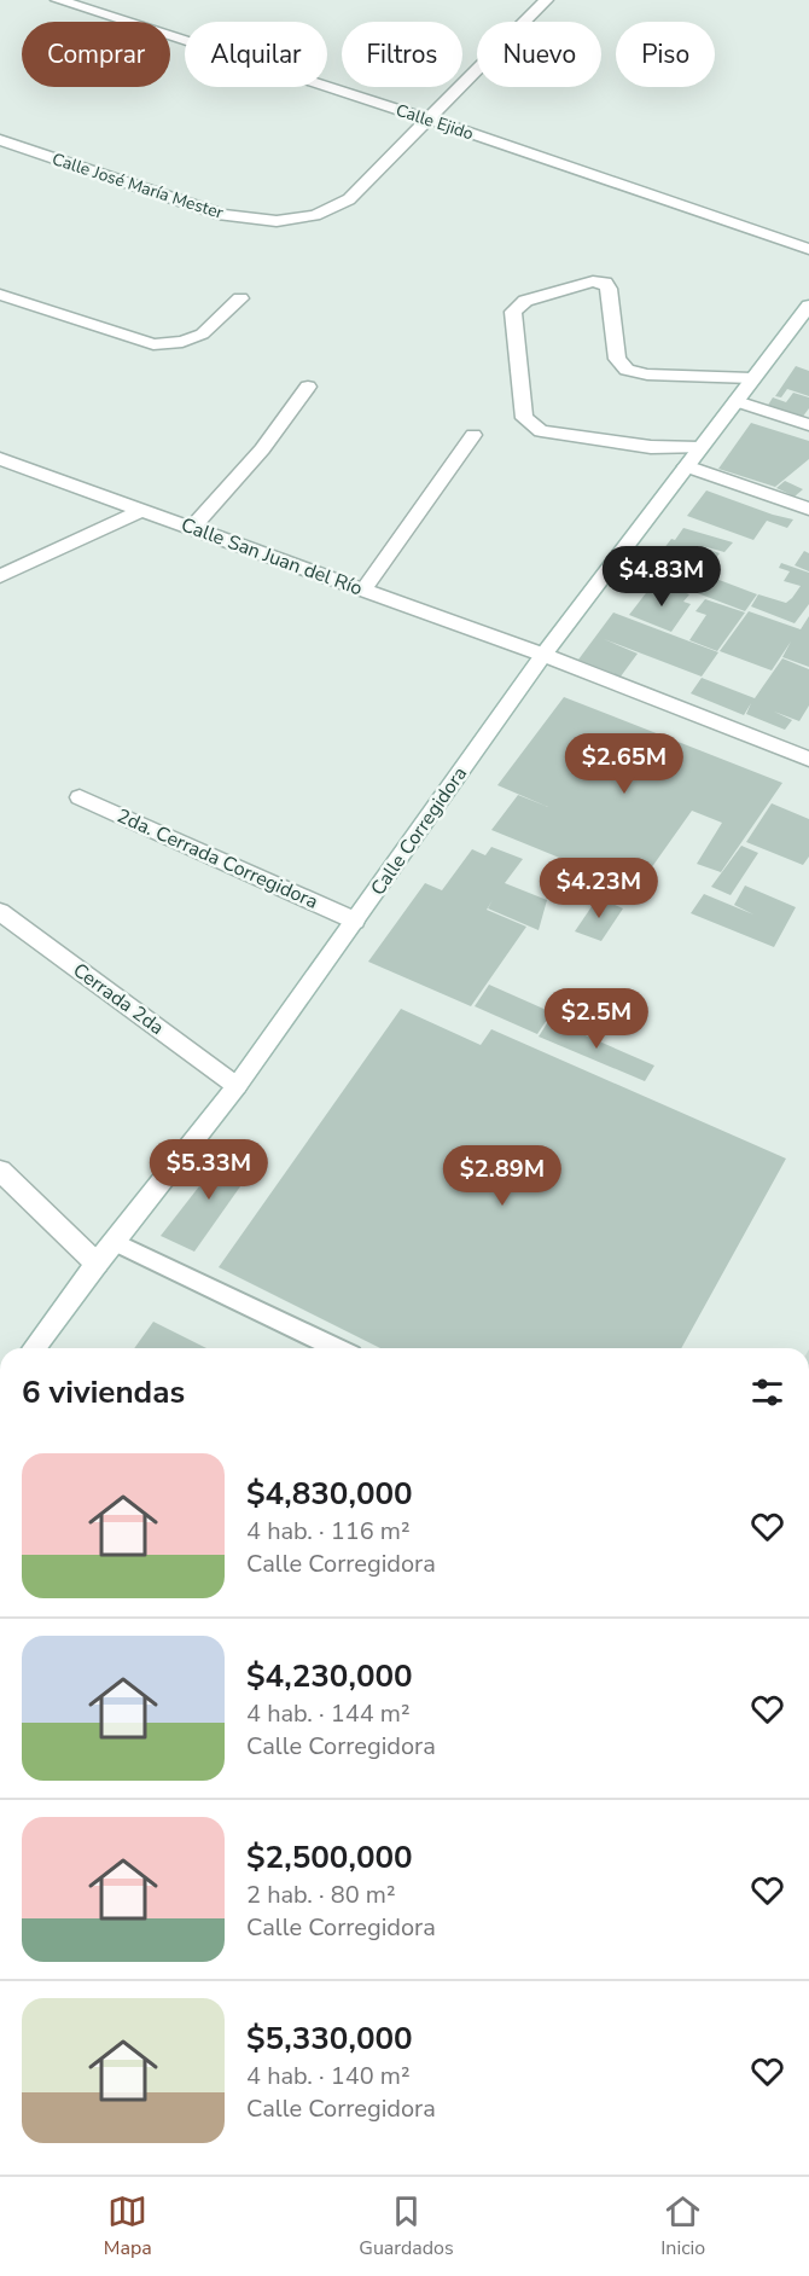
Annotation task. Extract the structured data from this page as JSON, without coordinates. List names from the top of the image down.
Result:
{
  "streets": {
    "street": [
      "Calle Ejido",
      "Calle José María Mester",
      "Calle San Juan del Río",
      "Calle Corregidora",
      "2da. Cerrada Corregidora",
      "Cerrada 2da"
    ]
  },
  "crossings": [
    ["Calle Ejido", "Calle José María Mester"],
    ["Calle San Juan del Río", "Calle Corregidora"],
    ["Calle Corregidora", "2da. Cerrada Corregidora"],
    ["Calle Corregidora", "Cerrada 2da"]
  ],
  "page": {
    "chip": [
      "Comprar",
      "Alquilar",
      "Filtros",
      "Nuevo",
      "Piso"
    ],
    "price": [
      "$4.83M",
      "$2.65M",
      "$4.23M",
      "$2.5M",
      "$5.33M",
      "$2.89M"
    ],
    "heading": "6 viviendas",
    "list": [
      {
        "name": "$4,830,000",
        "note": "4 hab. · 116 m² · Calle Corregidora"
      },
      {
        "name": "$4,230,000",
        "note": "4 hab. · 144 m² · Calle Corregidora"
      },
      {
        "name": "$2,500,000",
        "note": "2 hab. · 80 m² · Calle Corregidora"
      },
      {
        "name": "$5,330,000",
        "note": "4 hab. · 140 m² · Calle Corregidora"
      }
    ],
    "tabs": ["Mapa", "Guardados", "Inicio"]
  }
}
